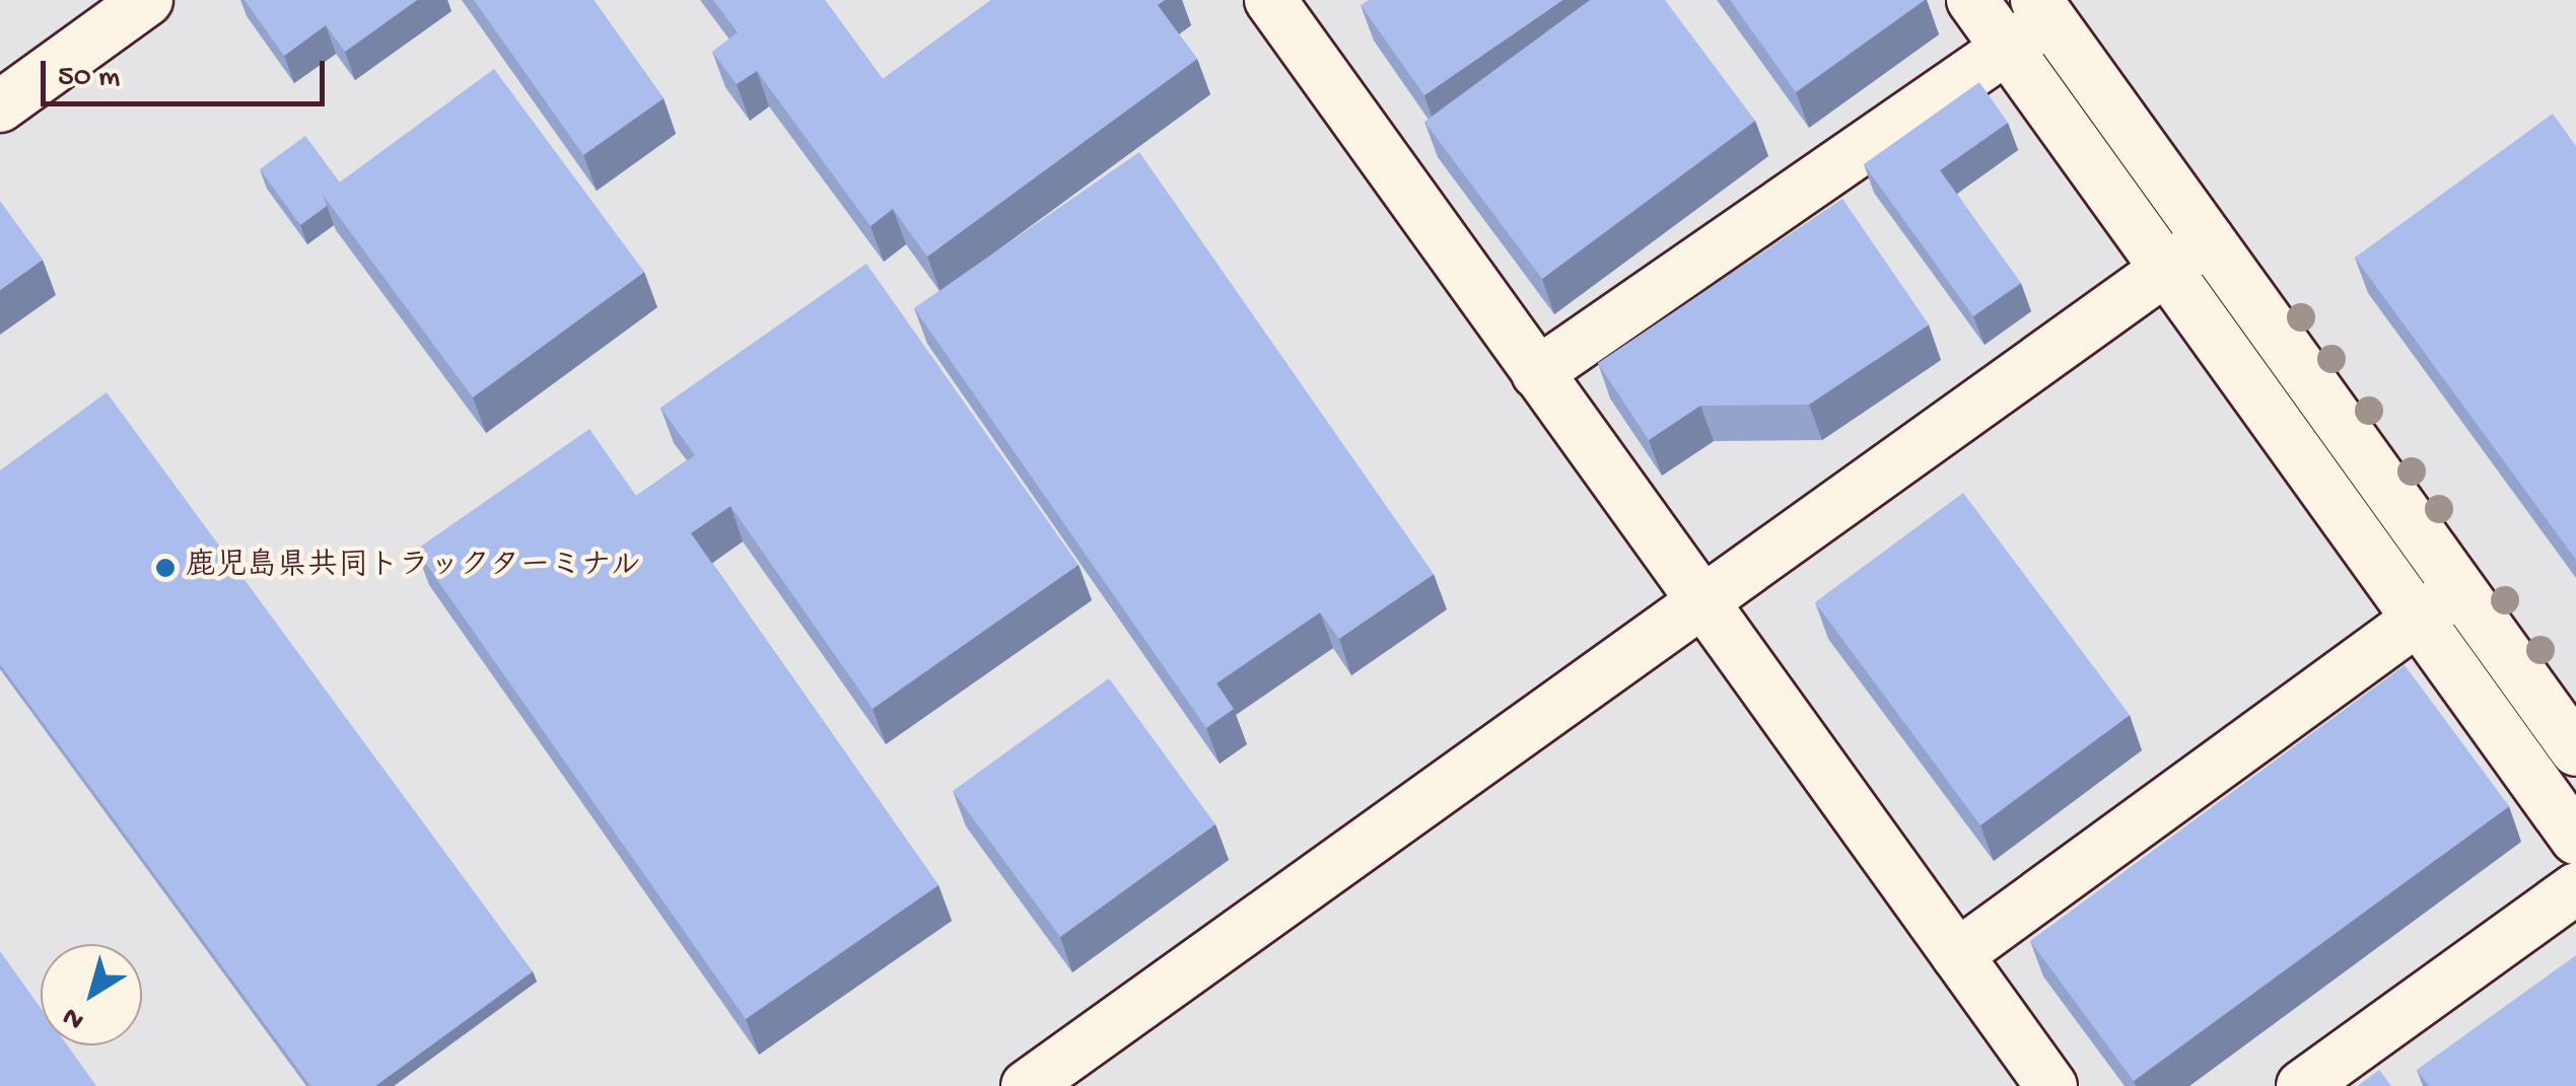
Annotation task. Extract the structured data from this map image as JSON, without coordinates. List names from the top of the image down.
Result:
{
  "places": ["鹿児島県共同トラックターミナル"],
  "scale_bar": "50 m",
  "north": "bottom left"
}
